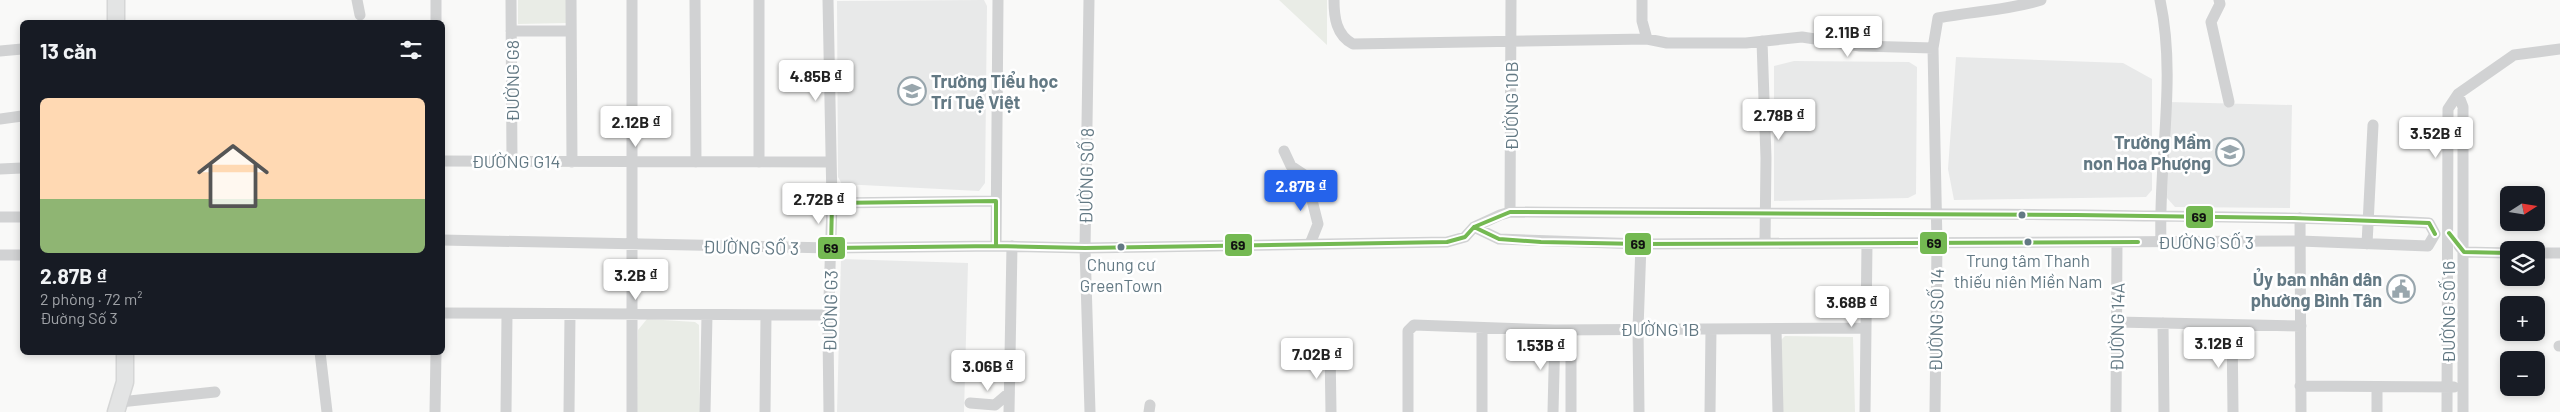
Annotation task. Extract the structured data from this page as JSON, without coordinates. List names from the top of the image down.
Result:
{
  "streets": {
    "street": [
      "ĐƯỜNG G8",
      "ĐƯỜNG 10B",
      "ĐƯỜNG G14",
      "ĐƯỜNG SỐ 8",
      "ĐƯỜNG SỐ 3",
      "ĐƯỜNG G3",
      "ĐƯỜNG SỐ 16",
      "ĐƯỜNG SỐ 14",
      "ĐƯỜNG 14A",
      "ĐƯỜNG 1B"
    ]
  },
  "crossings": [
    ["ĐƯỜNG G8", "ĐƯỜNG G14"],
    ["ĐƯỜNG 10B", "ĐƯỜNG SỐ 3"],
    ["ĐƯỜNG G14", "ĐƯỜNG G3"],
    ["ĐƯỜNG SỐ 8", "ĐƯỜNG SỐ 3"],
    ["ĐƯỜNG SỐ 3", "ĐƯỜNG G3"],
    ["ĐƯỜNG SỐ 3", "ĐƯỜNG SỐ 16"],
    ["ĐƯỜNG SỐ 3", "ĐƯỜNG SỐ 14"],
    ["ĐƯỜNG SỐ 3", "ĐƯỜNG 14A"]
  ],
  "places": {
    "school or university": ["Trường Tiểu học Trí Tuệ Việt", "Trường Mầm non Hoa Phượng"],
    "other": ["Trung tâm Thanh thiếu niên Miền Nam", "Chung cư GreenTown"],
    "public building": ["Ủy ban nhân dân phường Bình Tân"]
  },
  "lines": ["transit line 69"],
  "north": "right",
  "page": {
    "price": [
      "2.11B ₫",
      "4.85B ₫",
      "2.78B ₫",
      "2.12B ₫",
      "3.52B ₫",
      "2.87B ₫",
      "2.72B ₫",
      "3.2B ₫",
      "3.68B ₫",
      "3.12B ₫",
      "1.53B ₫",
      "7.02B ₫",
      "3.06B ₫"
    ],
    "heading": "13 căn",
    "list": [
      {
        "name": "2.87B ₫",
        "note": "2 phòng · 72 m² · Đường Số 3"
      }
    ],
    "map_buttons": ["+", "−"]
  }
}
